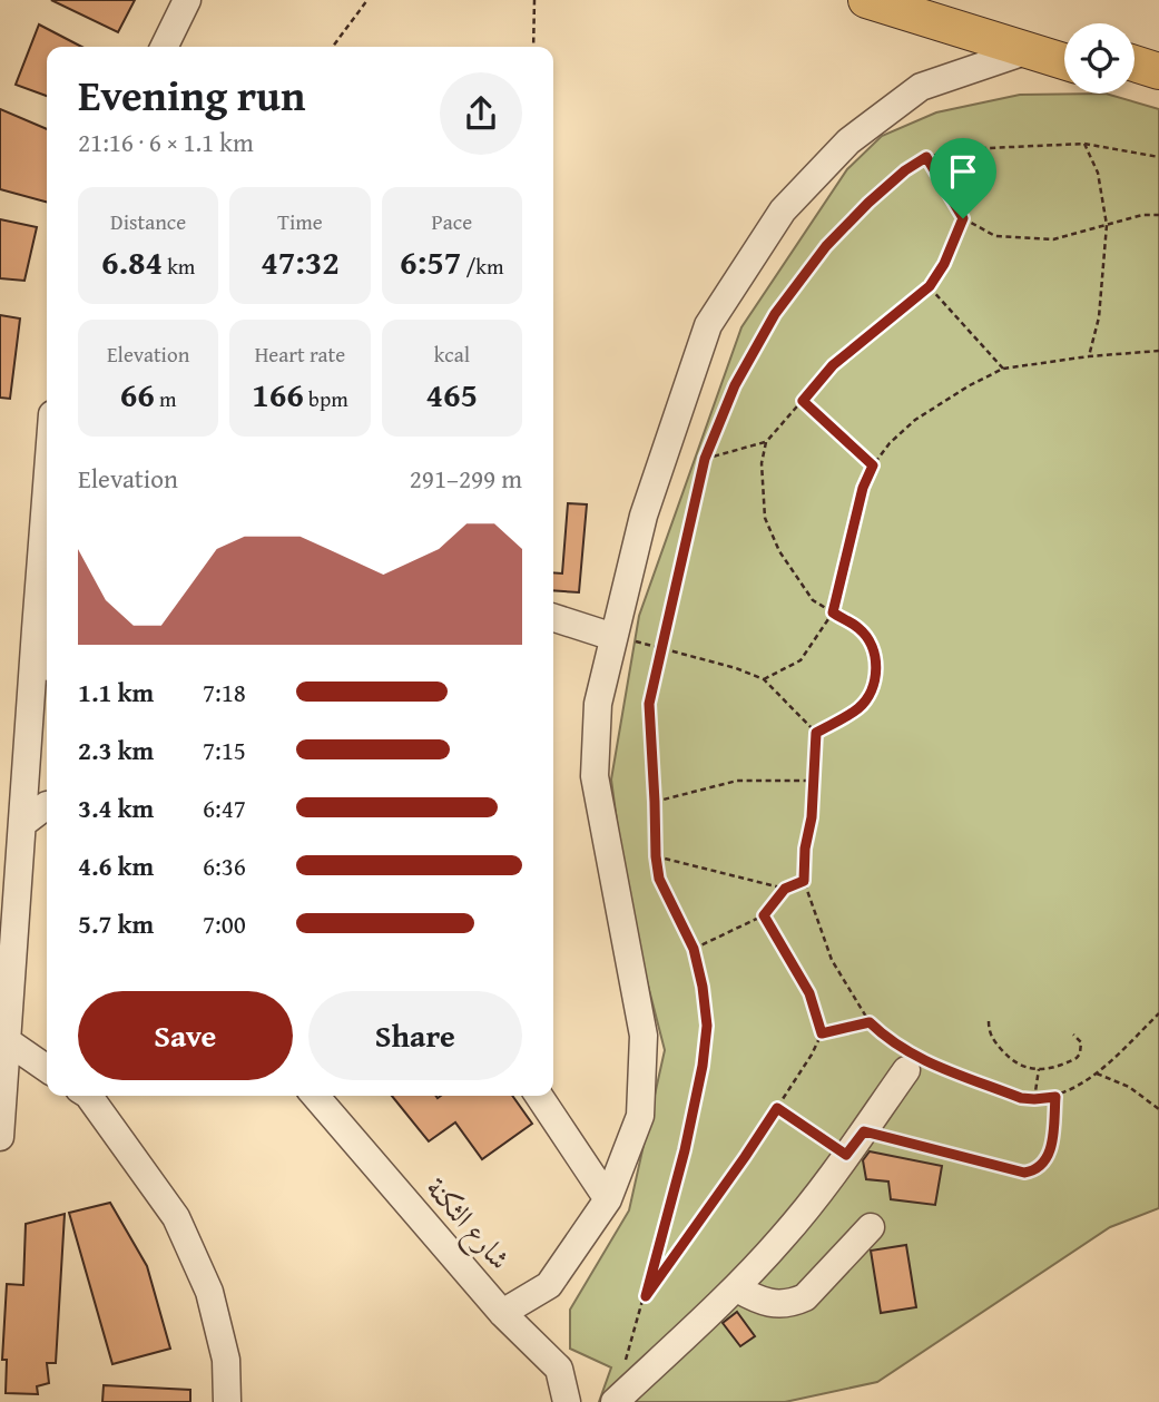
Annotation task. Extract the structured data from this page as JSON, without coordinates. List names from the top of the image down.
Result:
{
  "streets": {
    "street": ["شارع الثكنة"]
  },
  "page": {
    "heading": ["Evening run", "21:16 · 6 × 1.1 km"],
    "stats": [
      ["Distance", "6.84 km"],
      ["Time", "47:32"],
      ["Pace", "6:57 /km"],
      ["Elevation", "66 m"],
      ["Heart rate", "166 bpm"],
      ["kcal", "465"]
    ],
    "chart": ["Elevation", "291–299 m"],
    "list": [
      {
        "name": "1.1 km",
        "note": "7:18"
      },
      {
        "name": "2.3 km",
        "note": "7:15"
      },
      {
        "name": "3.4 km",
        "note": "6:47"
      },
      {
        "name": "4.6 km",
        "note": "6:36"
      },
      {
        "name": "5.7 km",
        "note": "7:00"
      }
    ],
    "buttons": ["Save", "Share"]
  }
}
